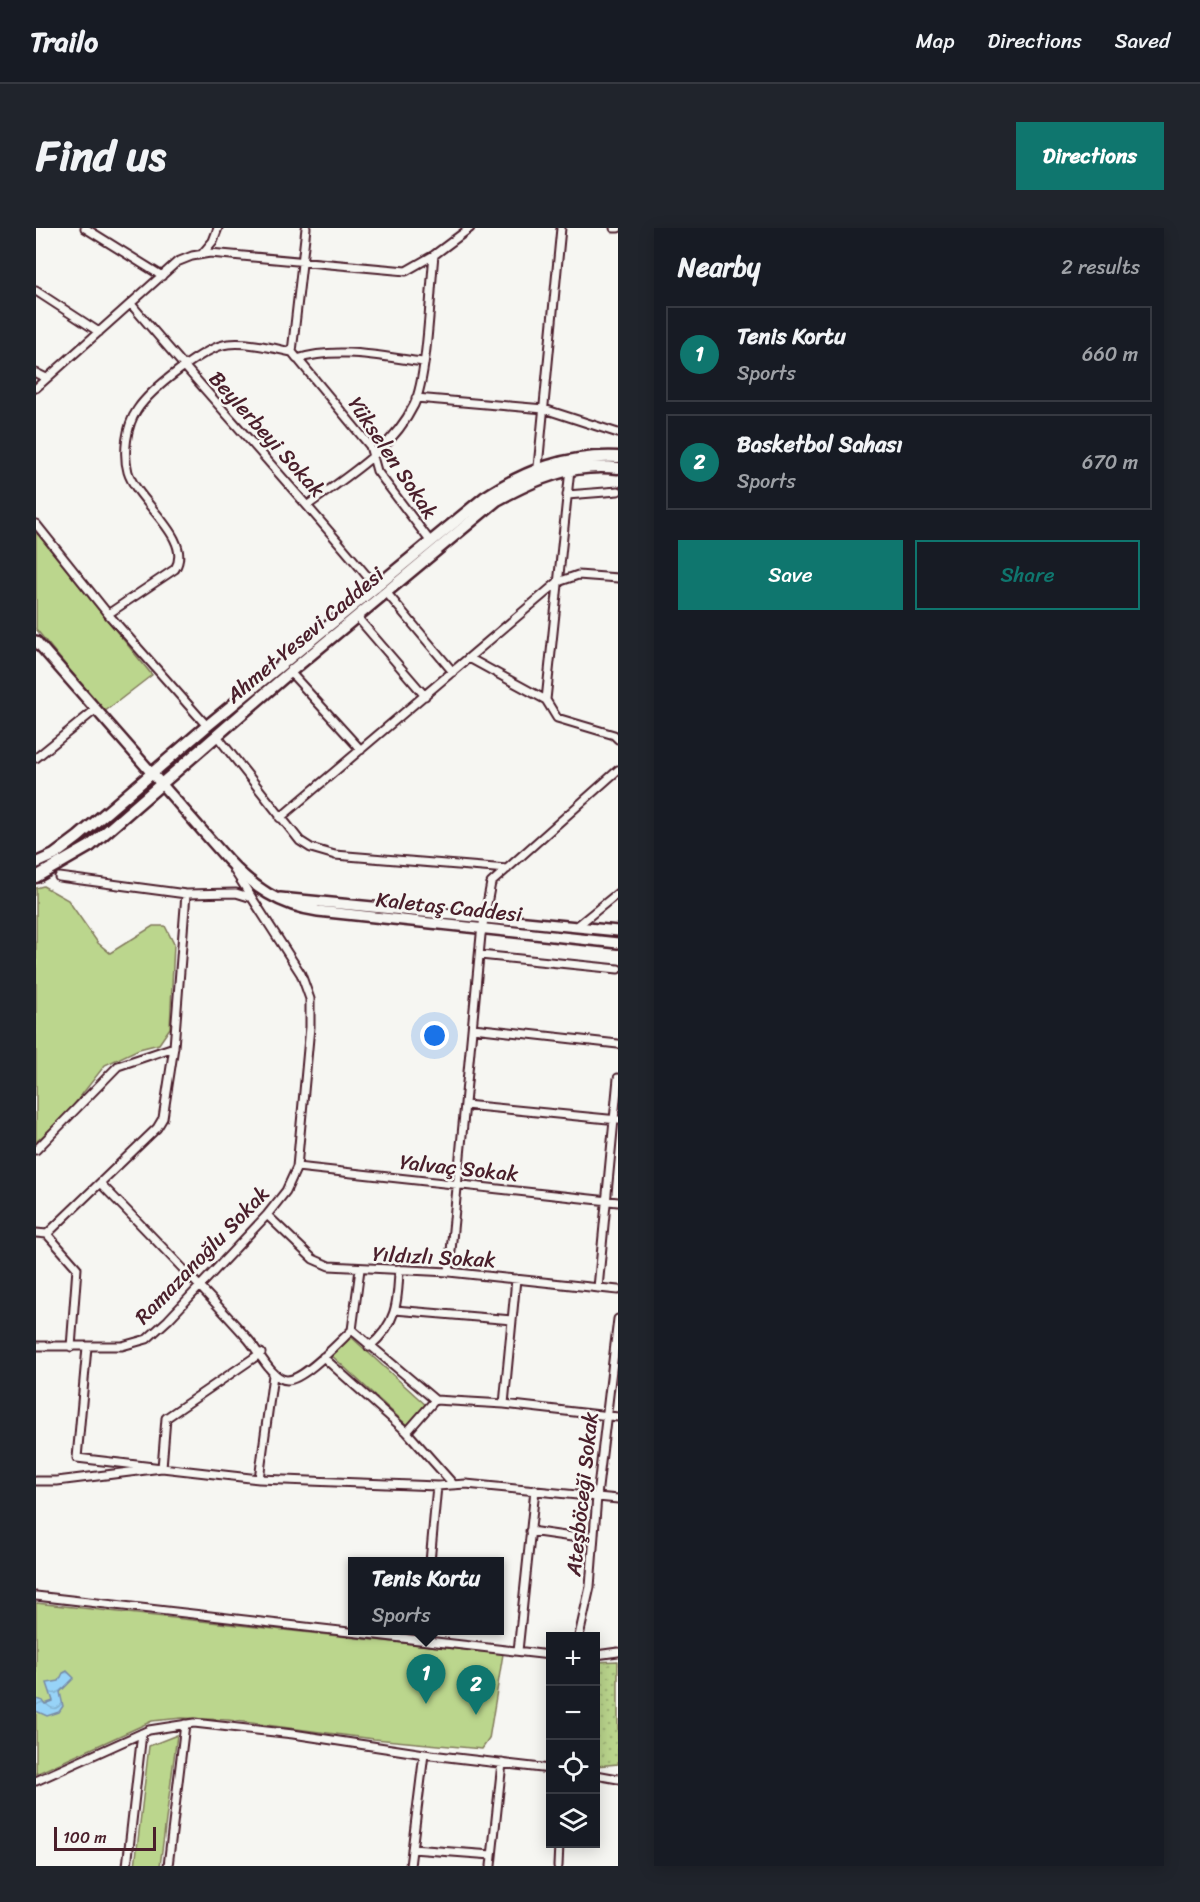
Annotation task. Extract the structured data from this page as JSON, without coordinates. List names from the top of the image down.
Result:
{
  "streets": {
    "main road": ["Ahmet Yesevi Caddesi"],
    "street": [
      "Beylerbeyi Sokak",
      "Yükselen Sokak",
      "Kaletaş Caddesi",
      "Yalvaç Sokak",
      "Ramazanoğlu Sokak",
      "Yıldızlı Sokak",
      "Ateşböceği Sokak"
    ]
  },
  "crossings": [
    ["Beylerbeyi Sokak", "Ahmet Yesevi Caddesi"],
    ["Yükselen Sokak", "Ahmet Yesevi Caddesi"],
    ["Ahmet Yesevi Caddesi", "Kaletaş Caddesi"],
    ["Kaletaş Caddesi", "Ramazanoğlu Sokak"],
    ["Yalvaç Sokak", "Ramazanoğlu Sokak"],
    ["Ramazanoğlu Sokak", "Yıldızlı Sokak"]
  ],
  "scale_bar": "100 m",
  "page": {
    "header": "Trailo",
    "nav": ["Map", "Directions", "Saved"],
    "title": "Find us",
    "buttons": [
      "Directions",
      ["Save", "Share"]
    ],
    "heading": ["Nearby", "2 results"],
    "list": [
      {
        "mark": "1",
        "name": "Tenis Kortu",
        "note": "Sports",
        "value": "660 m"
      },
      {
        "mark": "2",
        "name": "Basketbol Sahası",
        "note": "Sports",
        "value": "670 m"
      }
    ],
    "popup": ["Tenis Kortu", "Sports"],
    "map_buttons": ["+", "−"],
    "pins": ["1", "2"],
    "scale": "100 m"
  }
}
